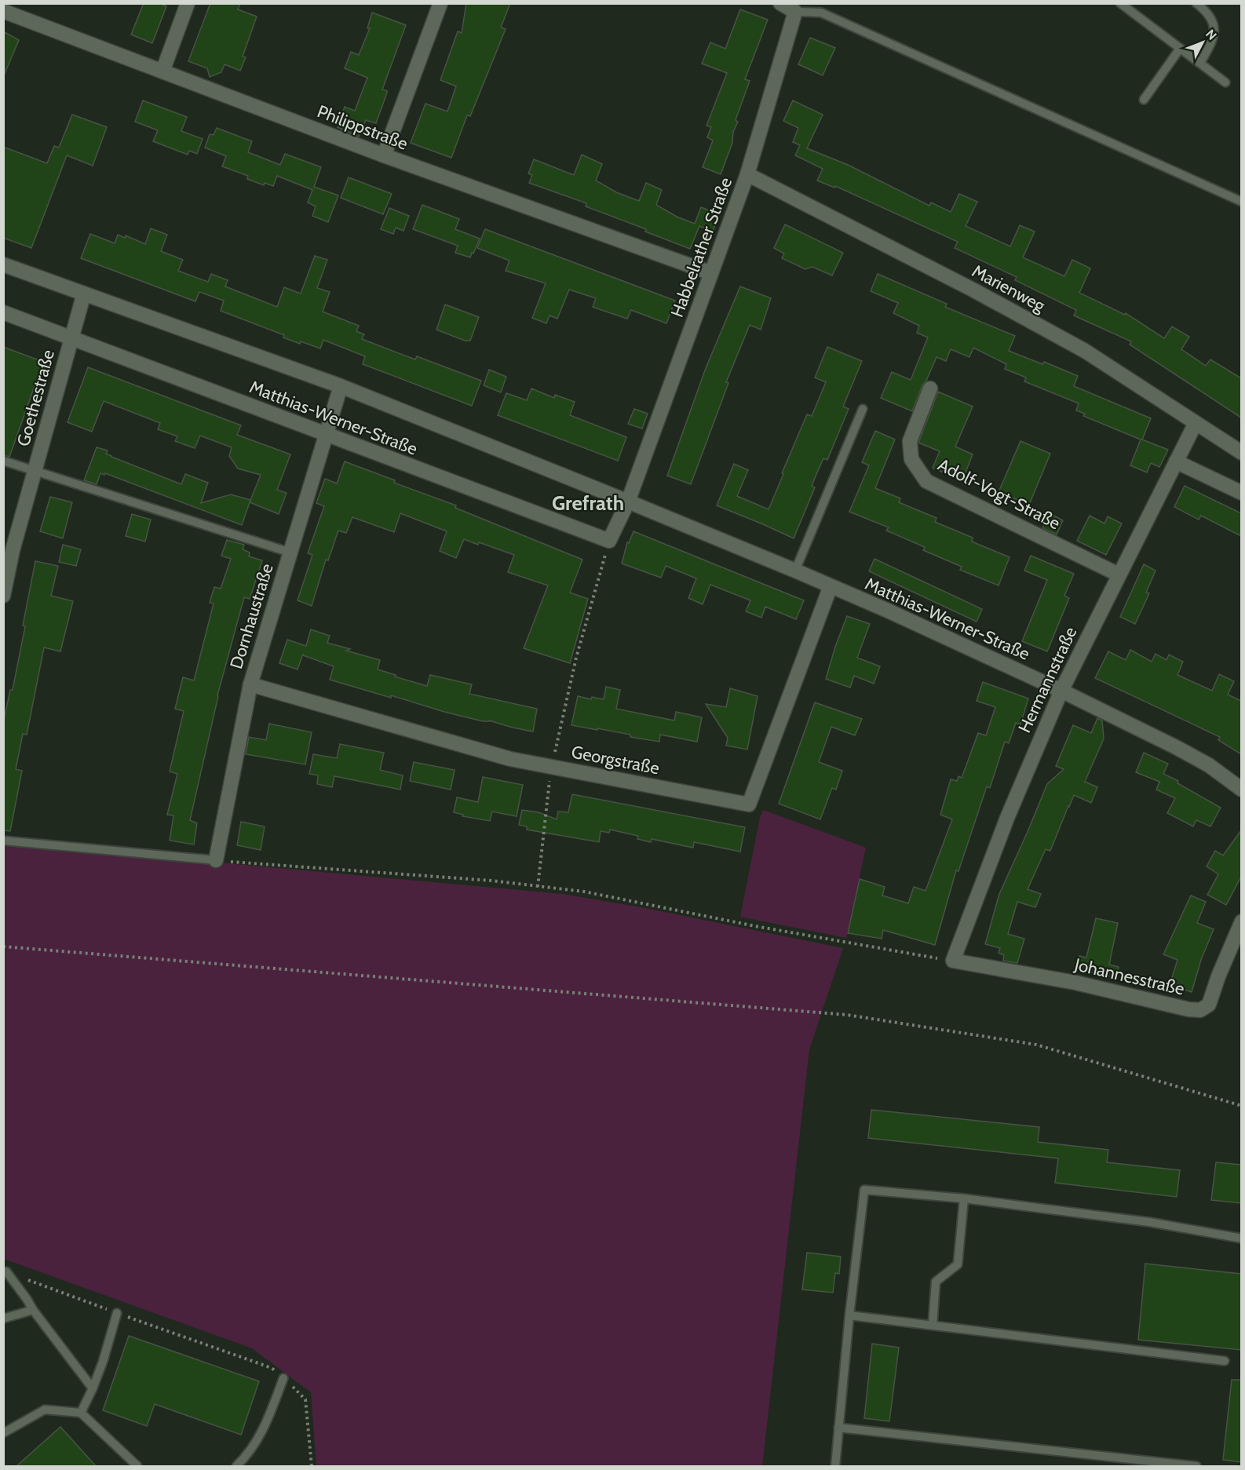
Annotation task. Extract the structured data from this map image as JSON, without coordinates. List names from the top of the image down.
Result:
{
  "streets": {
    "street": [
      "Philippstraße",
      "Habbelrather Straße",
      "Marienweg",
      "Goethestraße",
      "Matthias-Werner-Straße",
      "Adolf-Vogt-Straße",
      "Dornhaustraße",
      "Hermannstraße",
      "Georgstraße",
      "Johannesstraße"
    ]
  },
  "crossings": [
    ["Philippstraße", "Habbelrather Straße"],
    ["Habbelrather Straße", "Marienweg"],
    ["Habbelrather Straße", "Matthias-Werner-Straße"],
    ["Marienweg", "Hermannstraße"],
    ["Goethestraße", "Matthias-Werner-Straße"],
    ["Matthias-Werner-Straße", "Dornhaustraße"],
    ["Matthias-Werner-Straße", "Hermannstraße"],
    ["Matthias-Werner-Straße", "Georgstraße"],
    ["Adolf-Vogt-Straße", "Hermannstraße"],
    ["Dornhaustraße", "Georgstraße"],
    ["Hermannstraße", "Johannesstraße"]
  ],
  "districts": ["Grefrath"],
  "north": "top right"
}
